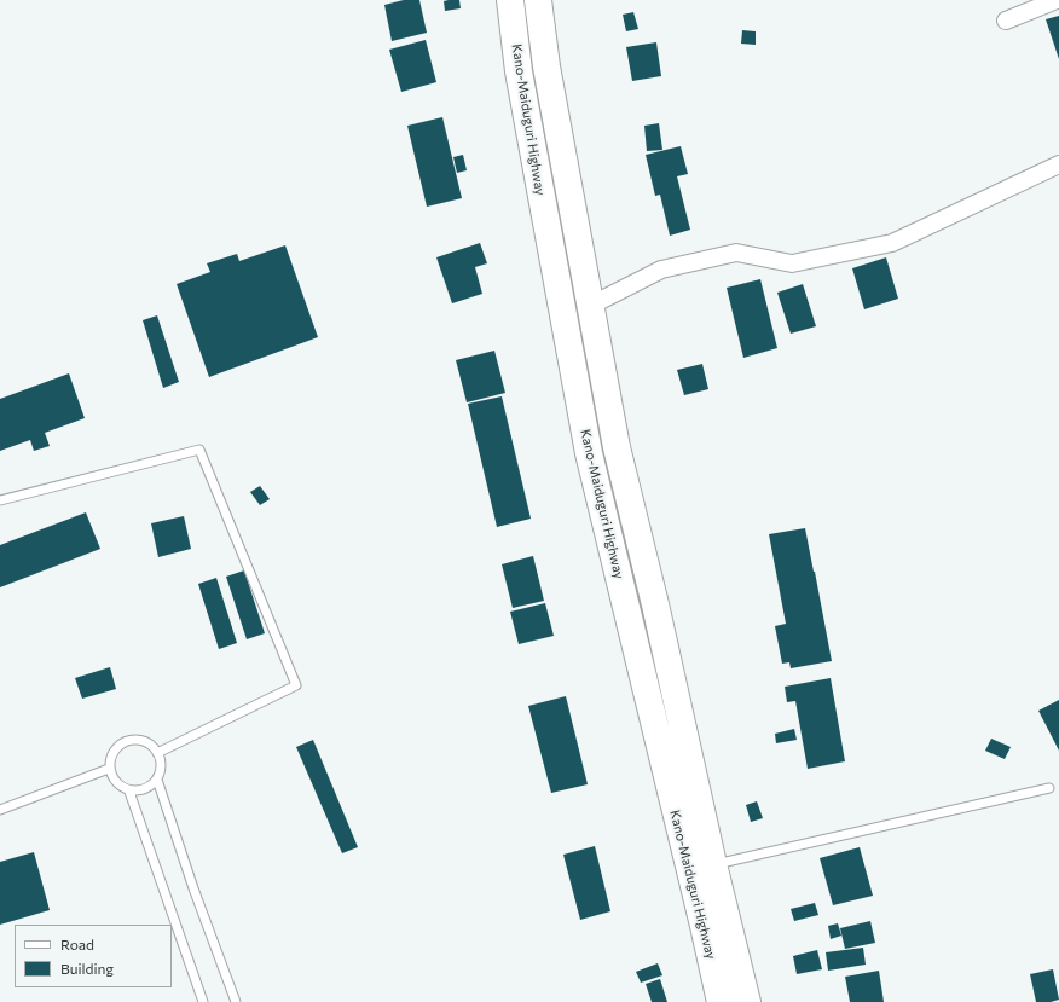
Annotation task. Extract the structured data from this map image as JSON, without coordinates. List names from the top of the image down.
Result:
{
  "streets": {
    "highway": ["Kano-Maiduguri Highway"]
  },
  "legend": ["Road", "Building"]
}
